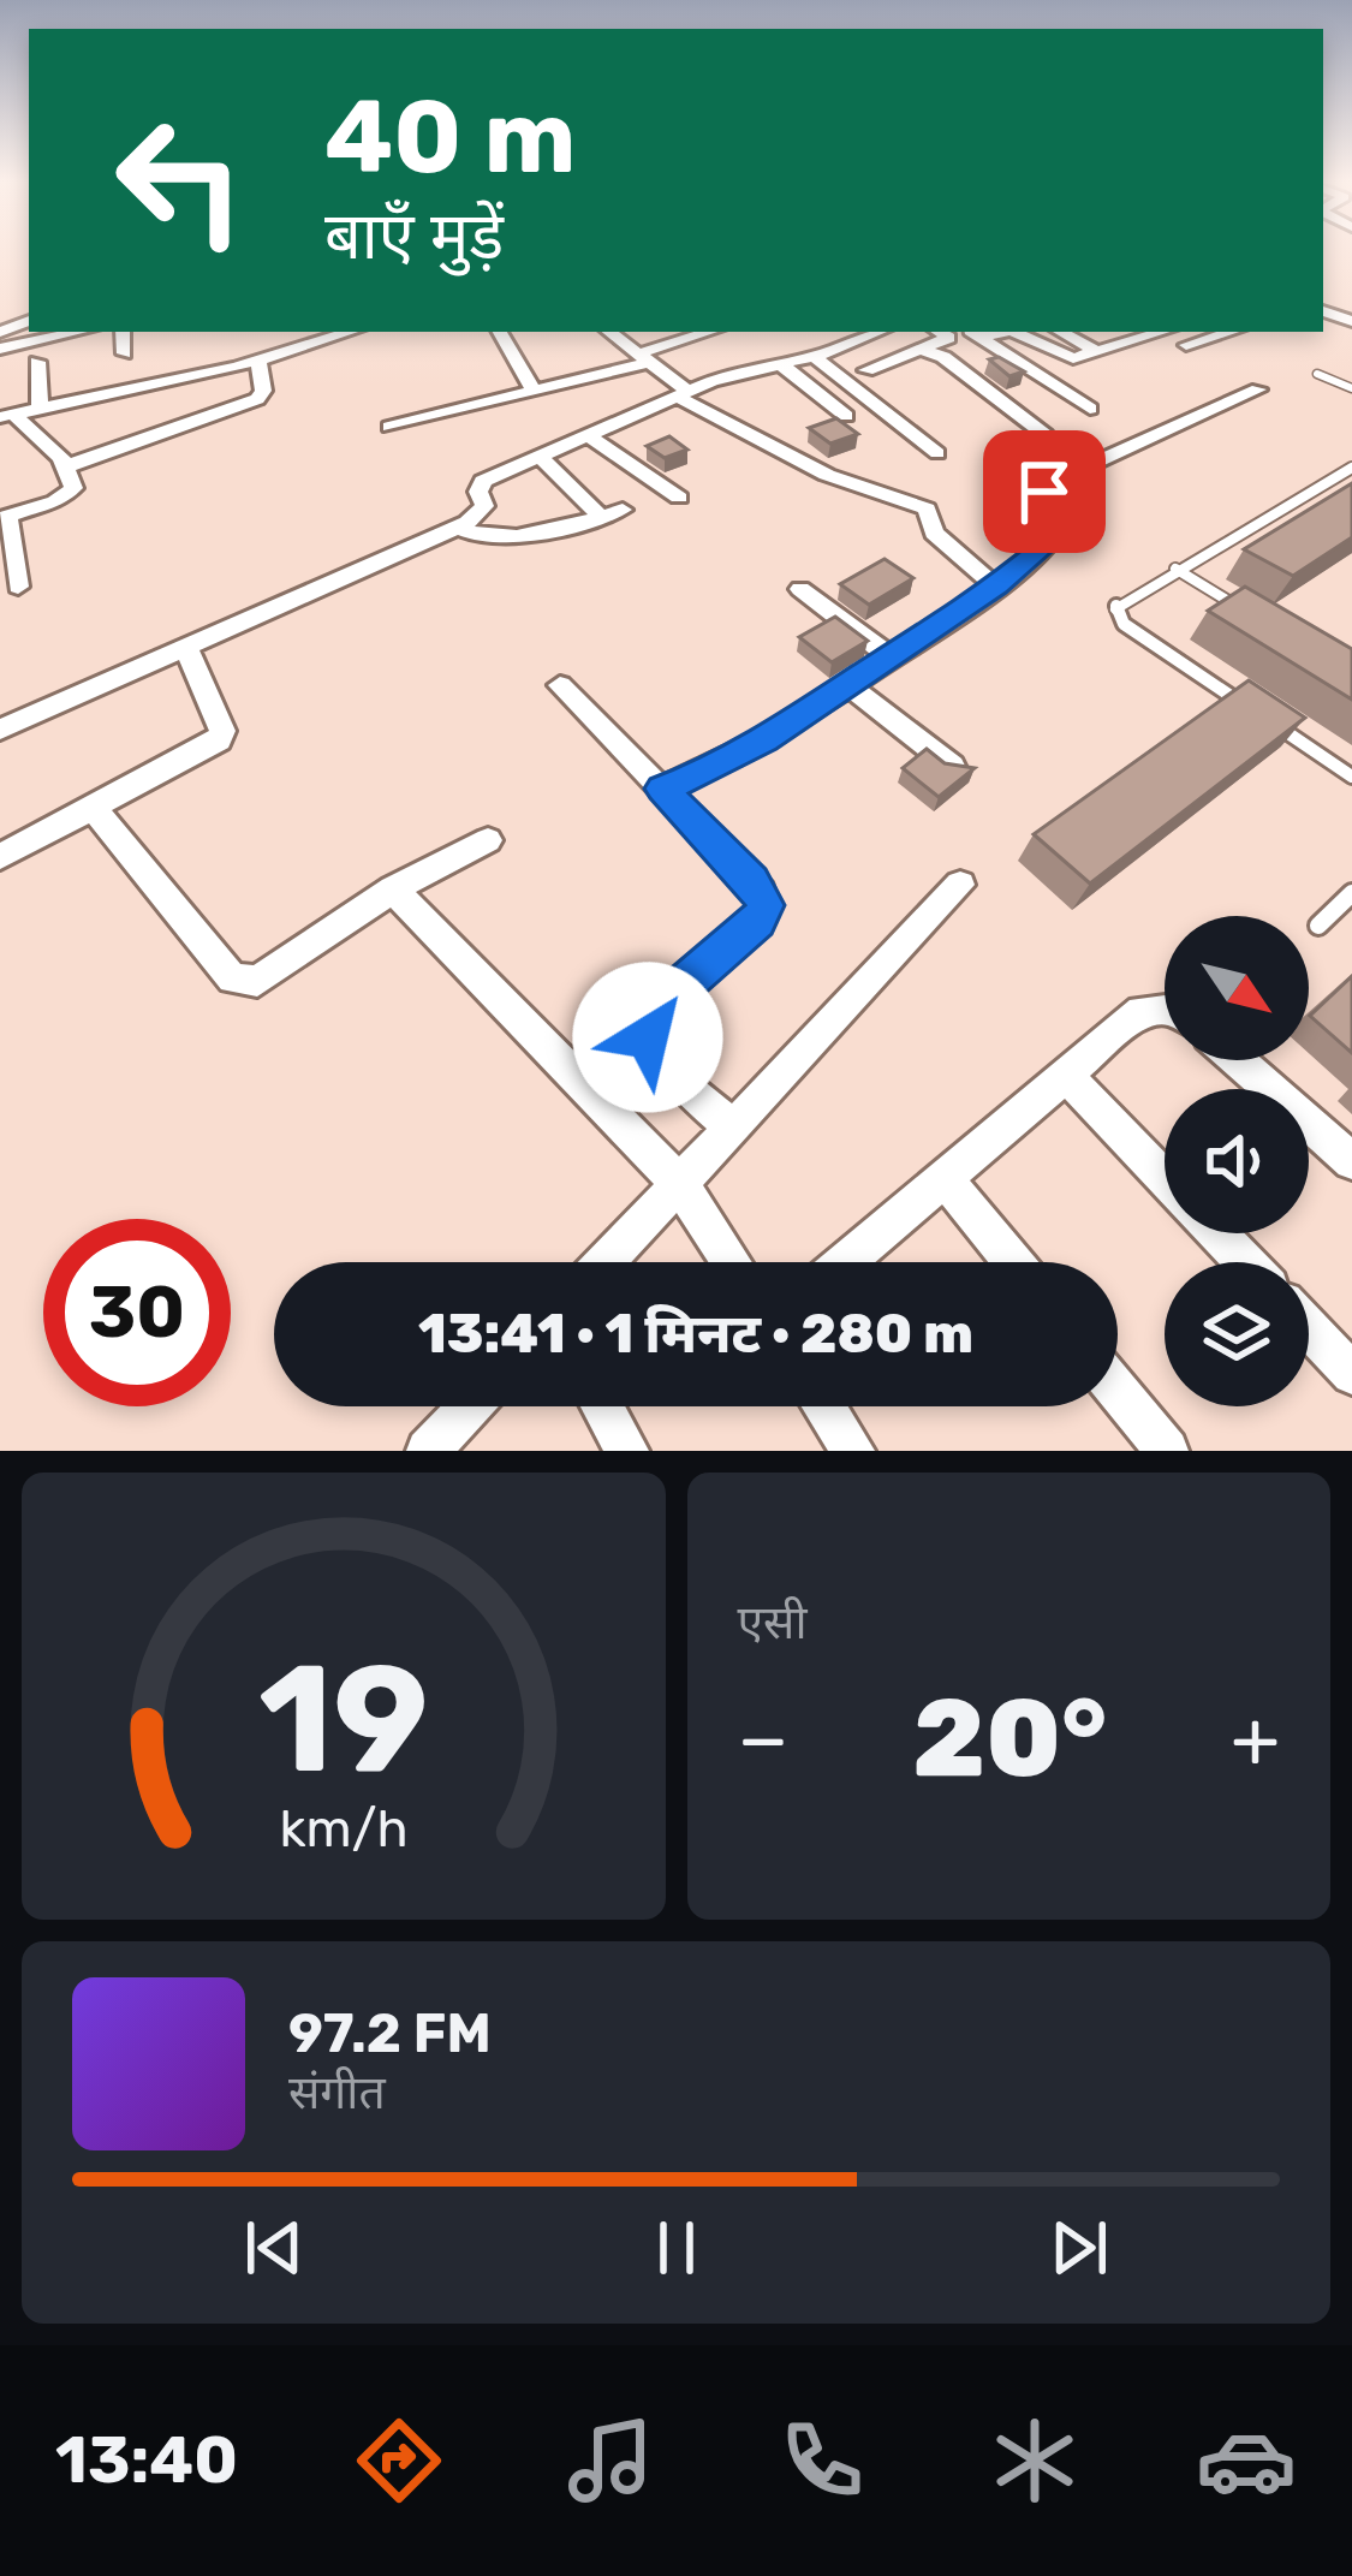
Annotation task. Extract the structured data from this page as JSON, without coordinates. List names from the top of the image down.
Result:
{
  "north": "bottom right",
  "page": {
    "turn": ["40 m", "बाएँ मुड़ें"],
    "limit": "30",
    "trip": "13:41 · 1 मिनट · 280 m",
    "tile": "एसी",
    "heat": ["−", "20°", "+"],
    "song": ["97.2 FM", "संगीत"],
    "tabs": "13:40",
    "gauge": ["19", "km/h"]
  }
}
